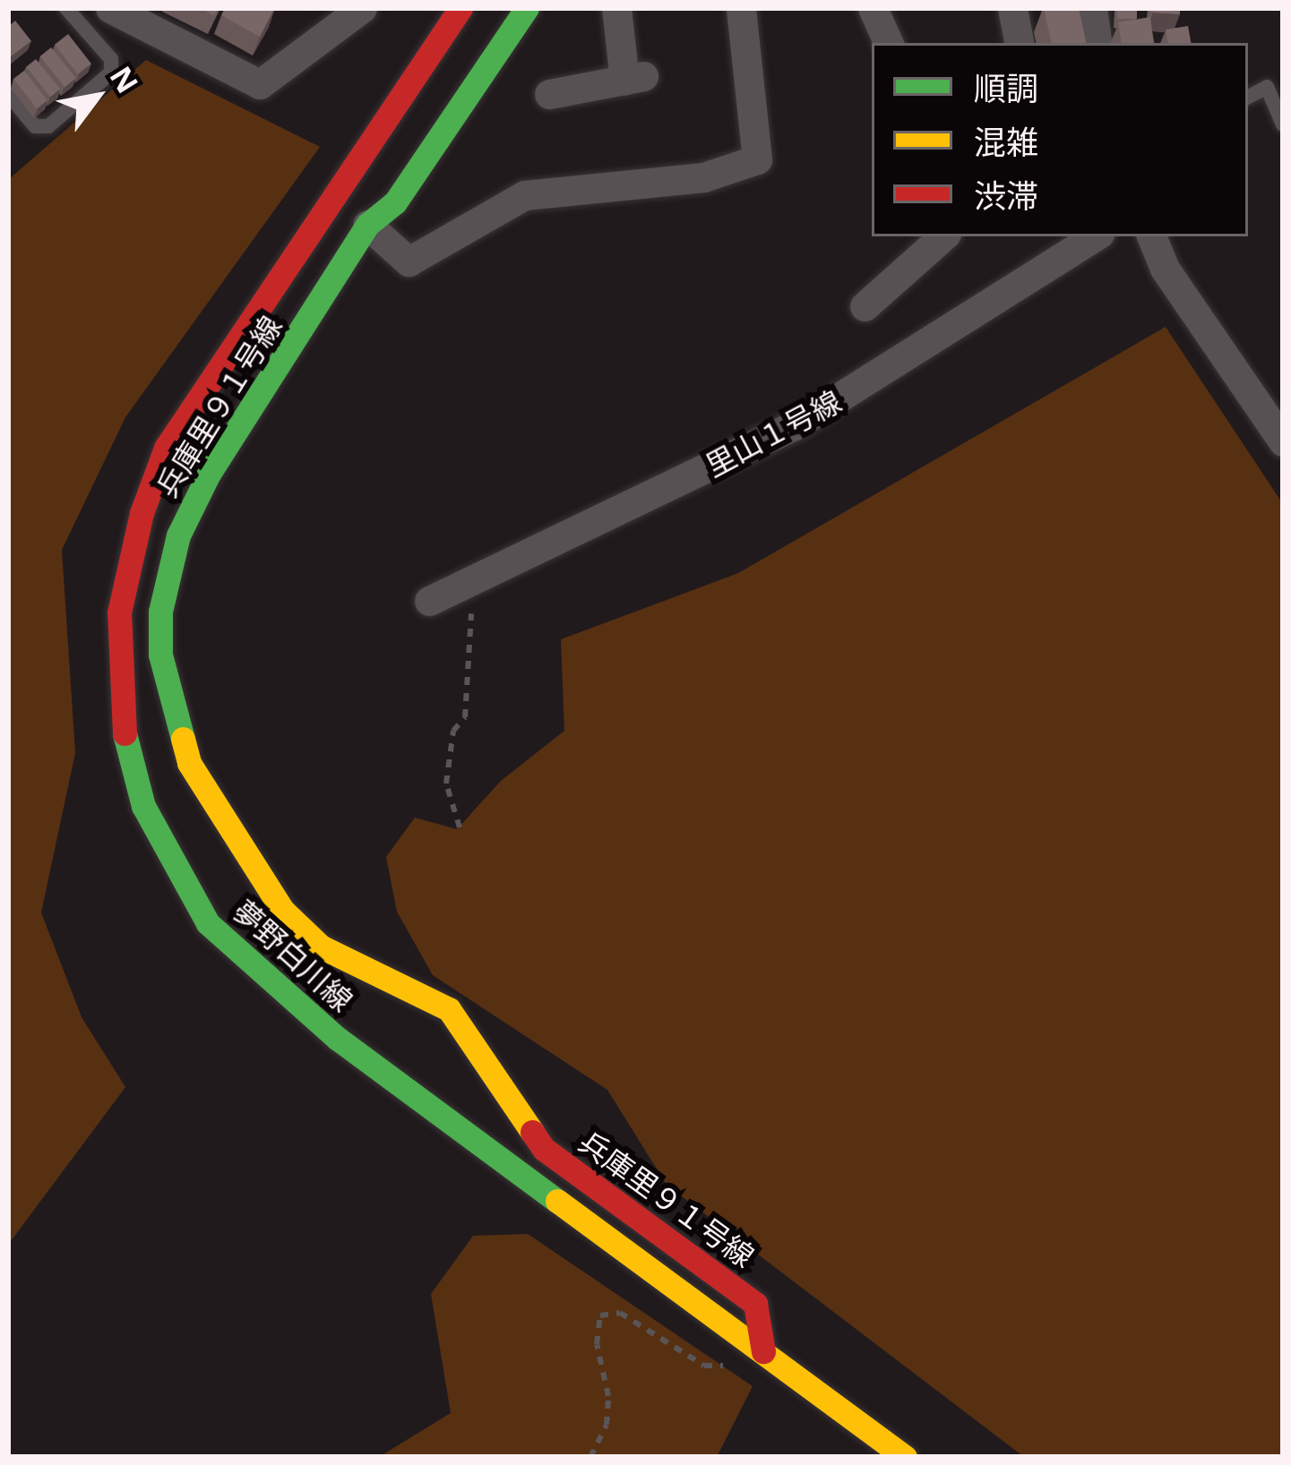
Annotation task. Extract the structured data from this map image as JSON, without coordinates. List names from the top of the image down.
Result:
{
  "streets": {
    "street": ["兵庫里９１号線", "里山１号線", "夢野白川線"]
  },
  "crossings": [
    ["兵庫里９１号線", "夢野白川線"]
  ],
  "legend": ["順調", "混雑", "渋滞"],
  "north": "top right"
}
